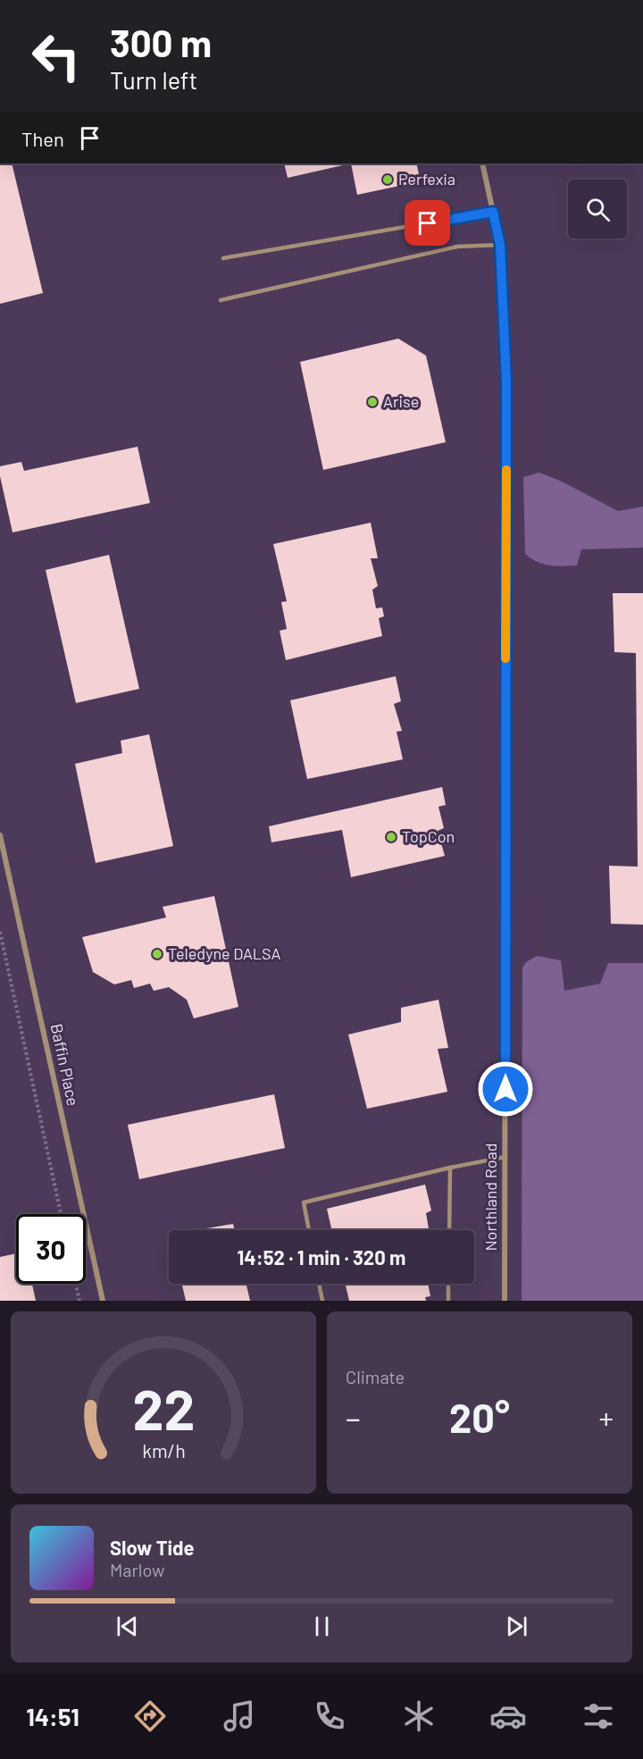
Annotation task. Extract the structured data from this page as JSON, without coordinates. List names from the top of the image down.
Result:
{
  "streets": {
    "street": ["Baffin Place", "Northland Road"]
  },
  "places": [
    "Perfexia",
    "Arise",
    "TopCon",
    "Teledyne DALSA"
  ],
  "page": {
    "turn": ["300 m", "Turn left"],
    "then": "Then",
    "limit": "30",
    "trip": "14:52 · 1 min · 320 m",
    "tile": "Climate",
    "heat": ["−", "20°", "+"],
    "song": ["Slow Tide", "Marlow"],
    "tabs": "14:51",
    "gauge": ["22", "km/h"]
  }
}
